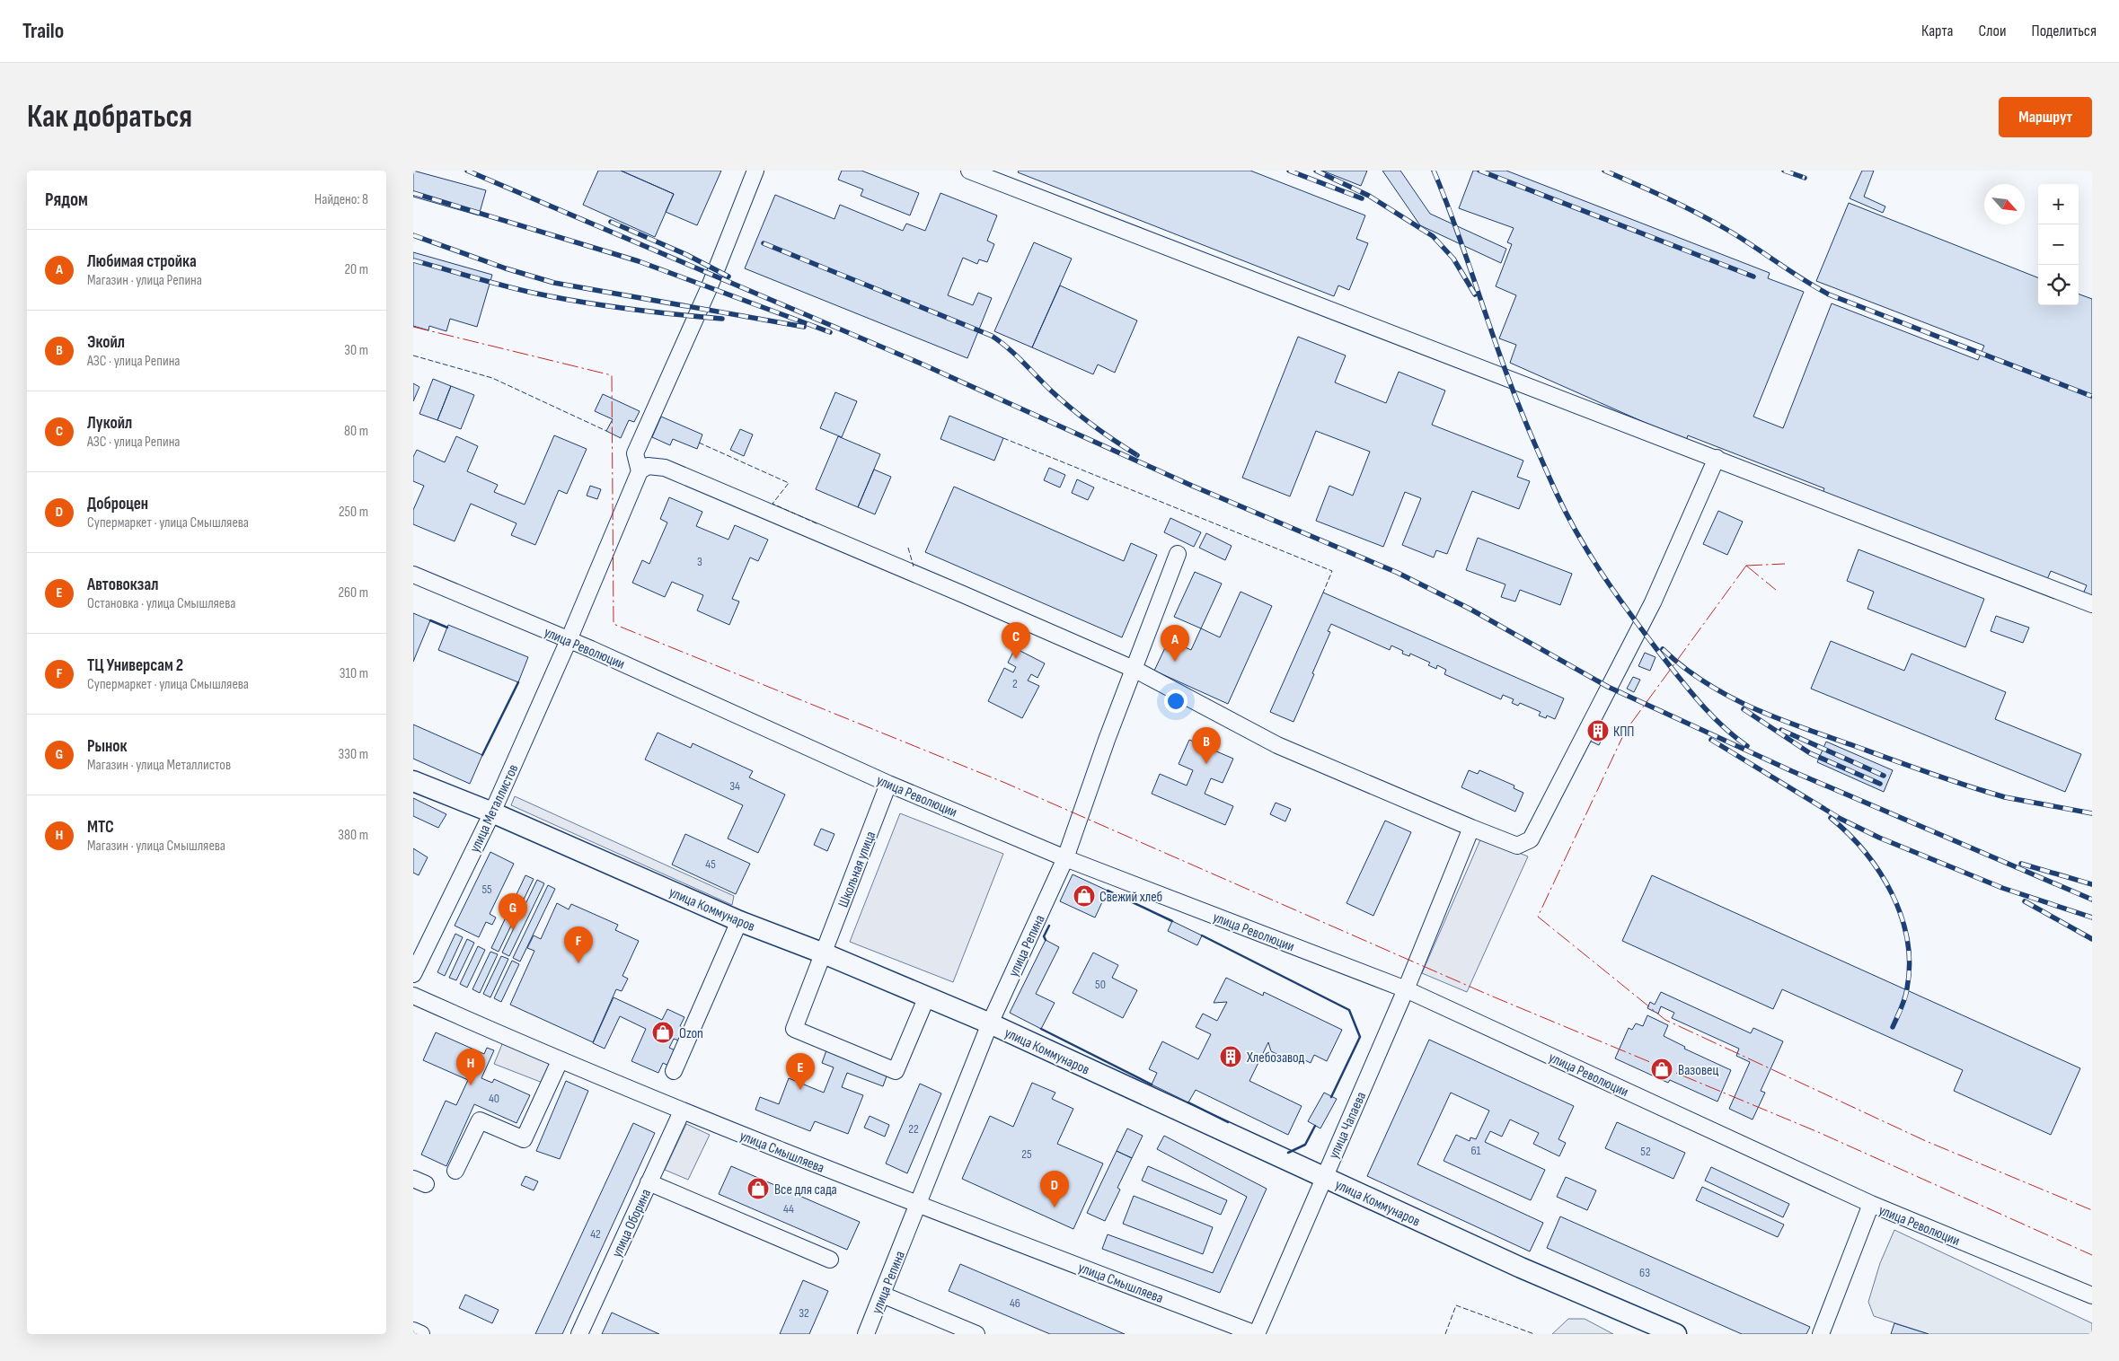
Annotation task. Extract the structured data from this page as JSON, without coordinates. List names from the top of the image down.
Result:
{
  "streets": {
    "main road": ["улица Коммунаров"],
    "street": [
      "улица Революции",
      "улица Металлистов",
      "Школьная улица",
      "улица Репина",
      "улица Чапаева",
      "улица Смышляева",
      "улица Оборина"
    ]
  },
  "crossings": [
    ["улица Революции", "улица Металлистов"],
    ["улица Революции", "Школьная улица"],
    ["улица Революции", "улица Репина"],
    ["улица Революции", "улица Чапаева"],
    ["улица Металлистов", "улица Коммунаров"],
    ["Школьная улица", "улица Коммунаров"],
    ["улица Коммунаров", "улица Репина"],
    ["улица Коммунаров", "улица Чапаева"],
    ["улица Репина", "улица Смышляева"],
    ["улица Чапаева", "улица Смышляева"],
    ["улица Смышляева", "улица Оборина"]
  ],
  "places": {
    "building": ["КПП", "Хлебозавод"],
    "shop": [
      "Свежий хлеб",
      "Ozon",
      "Вазовец",
      "Все для сада"
    ]
  },
  "house_numbers": [
    "3",
    "2",
    "34",
    "45",
    "55",
    "50",
    "40",
    "22",
    "61",
    "52",
    "25",
    "44",
    "42",
    "63",
    "46",
    "32"
  ],
  "north": "bottom right",
  "page": {
    "header": "Trailo",
    "nav": ["Карта", "Слои", "Поделиться"],
    "buttons": "Маршрут",
    "title": "Как добраться",
    "heading": ["Рядом", "Найдено: 8"],
    "map_buttons": ["+", "−"],
    "list": [
      {
        "mark": "A",
        "name": "Любимая стройка",
        "note": "Магазин · улица Репина",
        "value": "20 m"
      },
      {
        "mark": "B",
        "name": "Экойл",
        "note": "АЗС · улица Репина",
        "value": "30 m"
      },
      {
        "mark": "C",
        "name": "Лукойл",
        "note": "АЗС · улица Репина",
        "value": "80 m"
      },
      {
        "mark": "D",
        "name": "Доброцен",
        "note": "Супермаркет · улица Смышляева",
        "value": "250 m"
      },
      {
        "mark": "E",
        "name": "Автовокзал",
        "note": "Остановка · улица Смышляева",
        "value": "260 m"
      },
      {
        "mark": "F",
        "name": "ТЦ Универсам 2",
        "note": "Супермаркет · улица Смышляева",
        "value": "310 m"
      },
      {
        "mark": "G",
        "name": "Рынок",
        "note": "Магазин · улица Металлистов",
        "value": "330 m"
      },
      {
        "mark": "H",
        "name": "МТС",
        "note": "Магазин · улица Смышляева",
        "value": "380 m"
      }
    ],
    "pins": [
      "C",
      "A",
      "B",
      "G",
      "F",
      "H",
      "E",
      "D"
    ]
  }
}
